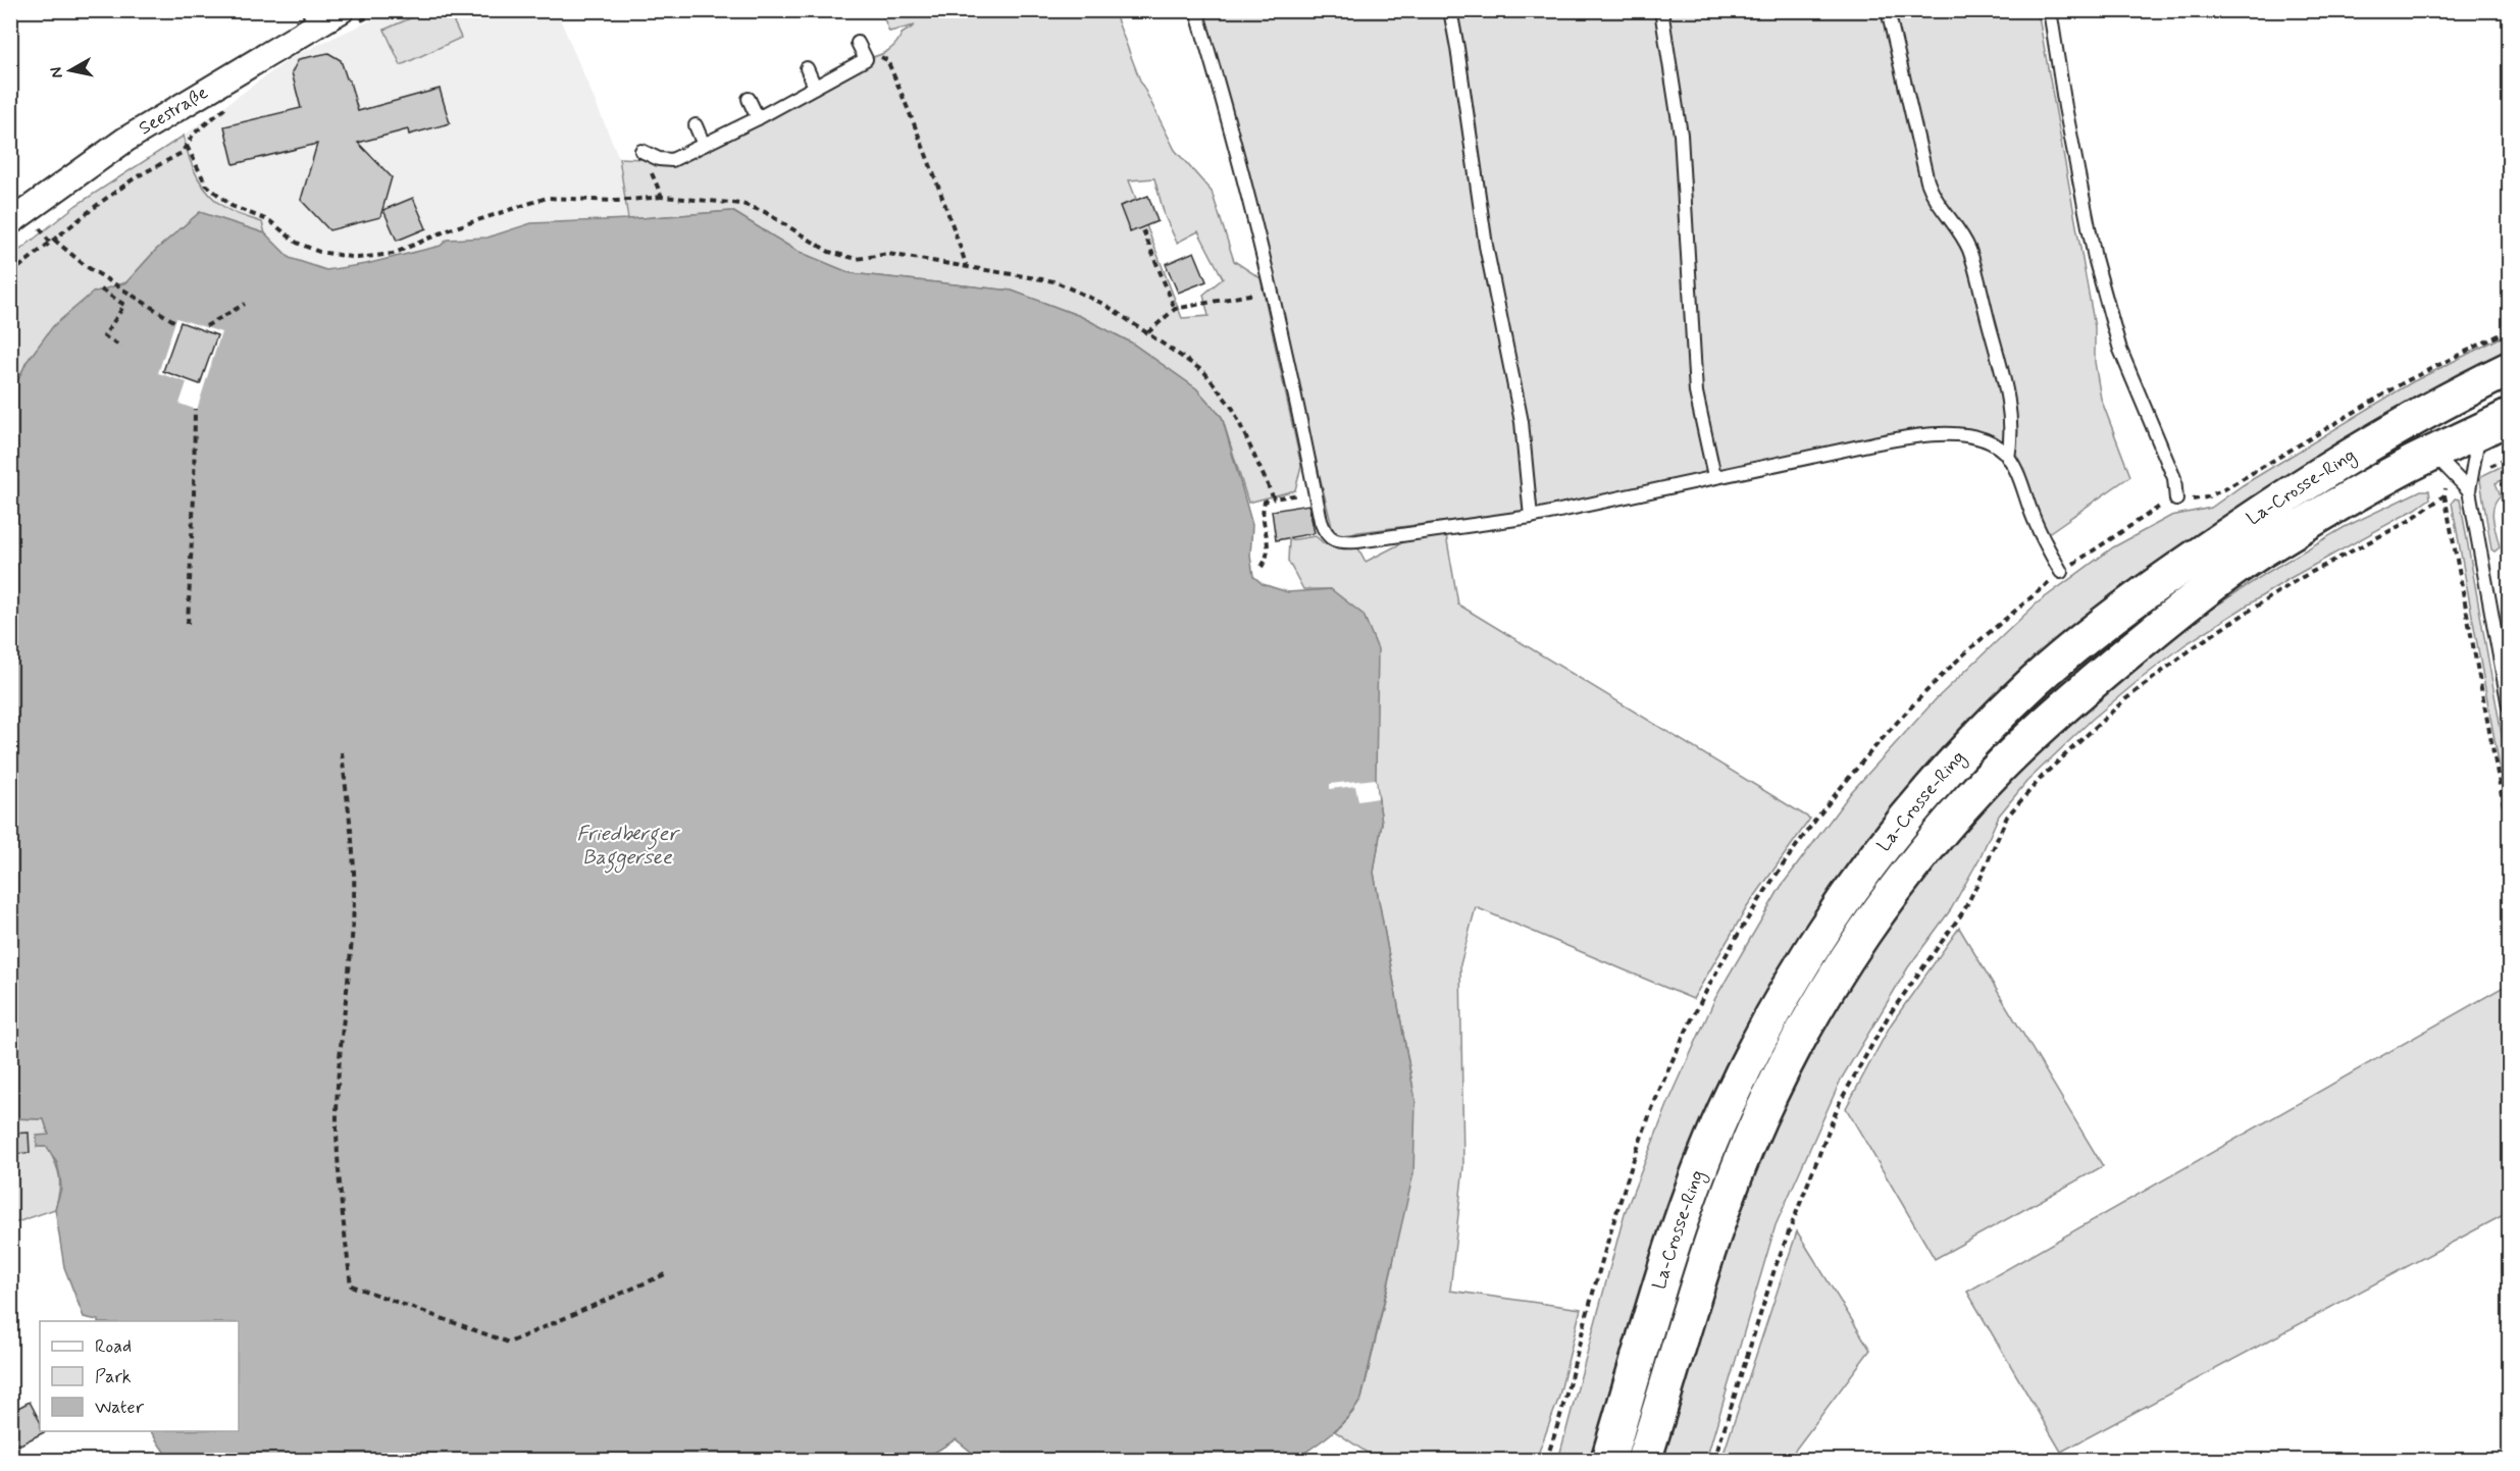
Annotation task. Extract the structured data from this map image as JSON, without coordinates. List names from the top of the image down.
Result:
{
  "streets": {
    "main road": ["La-Crosse-Ring"],
    "street": ["Seestraße"]
  },
  "water": ["Friedberger Baggersee"],
  "legend": ["Road", "Park", "Water"],
  "north": "left"
}
